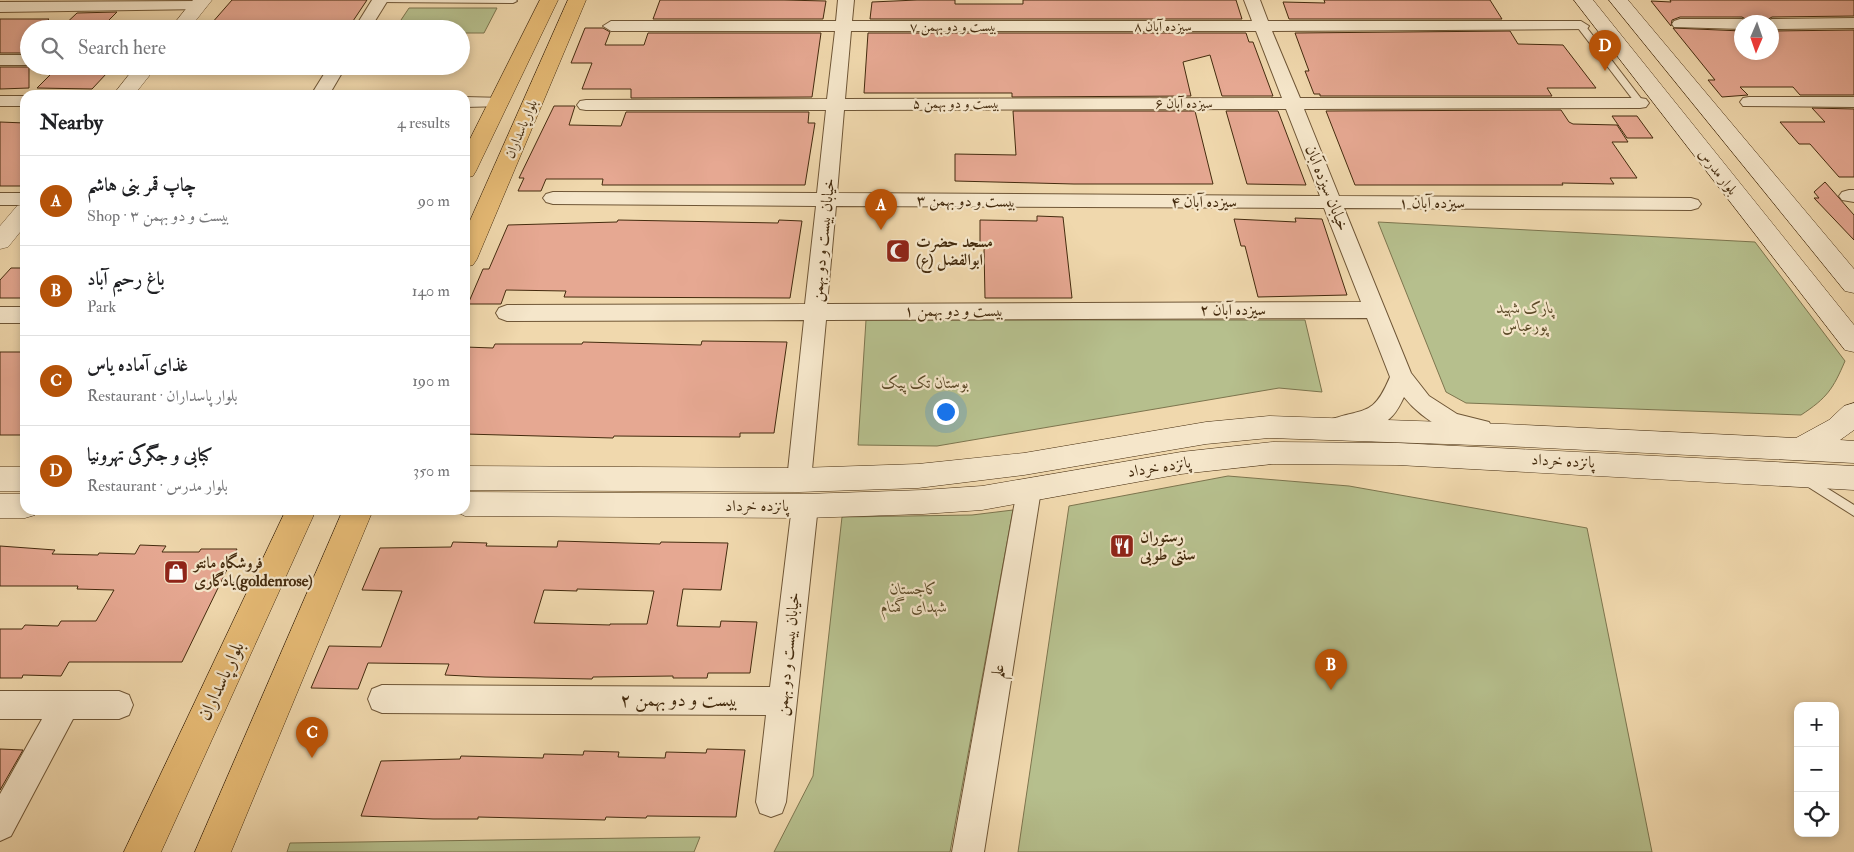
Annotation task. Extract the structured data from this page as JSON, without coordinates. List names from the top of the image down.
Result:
{
  "streets": {
    "main road": ["بلوار پاسداران", "بلوار مدرس", "پانزده خرداد"],
    "street": [
      "بیست و دو بهمن ۷",
      "سیزده آبان ۸",
      "بیست و دو بهمن ۵",
      "سیزده آبان ۶",
      "خیابان سیزده آبان",
      "بیست و دو بهمن ۳",
      "سیزده آبان ۴",
      "سیزده آبان ۱",
      "خیابان بیست و دو بهمن",
      "سیزده آبان ۲",
      "بیست و دو بهمن ۱",
      "علم",
      "بیست و دو بهمن ۲"
    ]
  },
  "crossings": [
    ["بیست و دو بهمن ۷", "سیزده آبان ۸"],
    ["بیست و دو بهمن ۷", "خیابان بیست و دو بهمن"],
    ["سیزده آبان ۸", "خیابان سیزده آبان"],
    ["بیست و دو بهمن ۵", "سیزده آبان ۶"],
    ["بیست و دو بهمن ۵", "خیابان بیست و دو بهمن"],
    ["سیزده آبان ۶", "خیابان سیزده آبان"],
    ["خیابان سیزده آبان", "سیزده آبان ۴"],
    ["خیابان سیزده آبان", "سیزده آبان ۱"],
    ["خیابان سیزده آبان", "سیزده آبان ۲"],
    ["خیابان سیزده آبان", "پانزده خرداد"],
    ["بیست و دو بهمن ۳", "سیزده آبان ۴"],
    ["بیست و دو بهمن ۳", "خیابان بیست و دو بهمن"],
    ["سیزده آبان ۴", "سیزده آبان ۱"],
    ["خیابان بیست و دو بهمن", "بیست و دو بهمن ۱"],
    ["خیابان بیست و دو بهمن", "پانزده خرداد"],
    ["خیابان بیست و دو بهمن", "بیست و دو بهمن ۲"],
    ["سیزده آبان ۲", "بیست و دو بهمن ۱"],
    ["پانزده خرداد", "علم"]
  ],
  "parks": ["پارک شهید پورعباس", "بوستان تک پیک", "کاجستان شهدای گمنام"],
  "places": {
    "mosque": ["مسجد حضرت ابوالفضل (ع)"],
    "restaurant": ["رستوران سنتی طوبی"],
    "shop": ["فروشگاه مانتو یادگاری(goldenrose)"]
  },
  "north": "bottom",
  "page": {
    "search": "Search here",
    "pins": [
      "D",
      "A",
      "B",
      "C"
    ],
    "heading": ["Nearby", "4 results"],
    "list": [
      {
        "mark": "A",
        "name": "چاپ قمر بنی هاشم",
        "note": "Shop · بیست و دو بهمن ۳",
        "value": "90 m"
      },
      {
        "mark": "B",
        "name": "باغ رحیم آباد",
        "note": "Park",
        "value": "140 m"
      },
      {
        "mark": "C",
        "name": "غذای آماده یاس",
        "note": "Restaurant · بلوار پاسداران",
        "value": "190 m"
      },
      {
        "mark": "D",
        "name": "کبابی و جگرکی تهرونیا",
        "note": "Restaurant · بلوار مدرس",
        "value": "350 m"
      }
    ],
    "map_buttons": ["+", "−"]
  }
}
